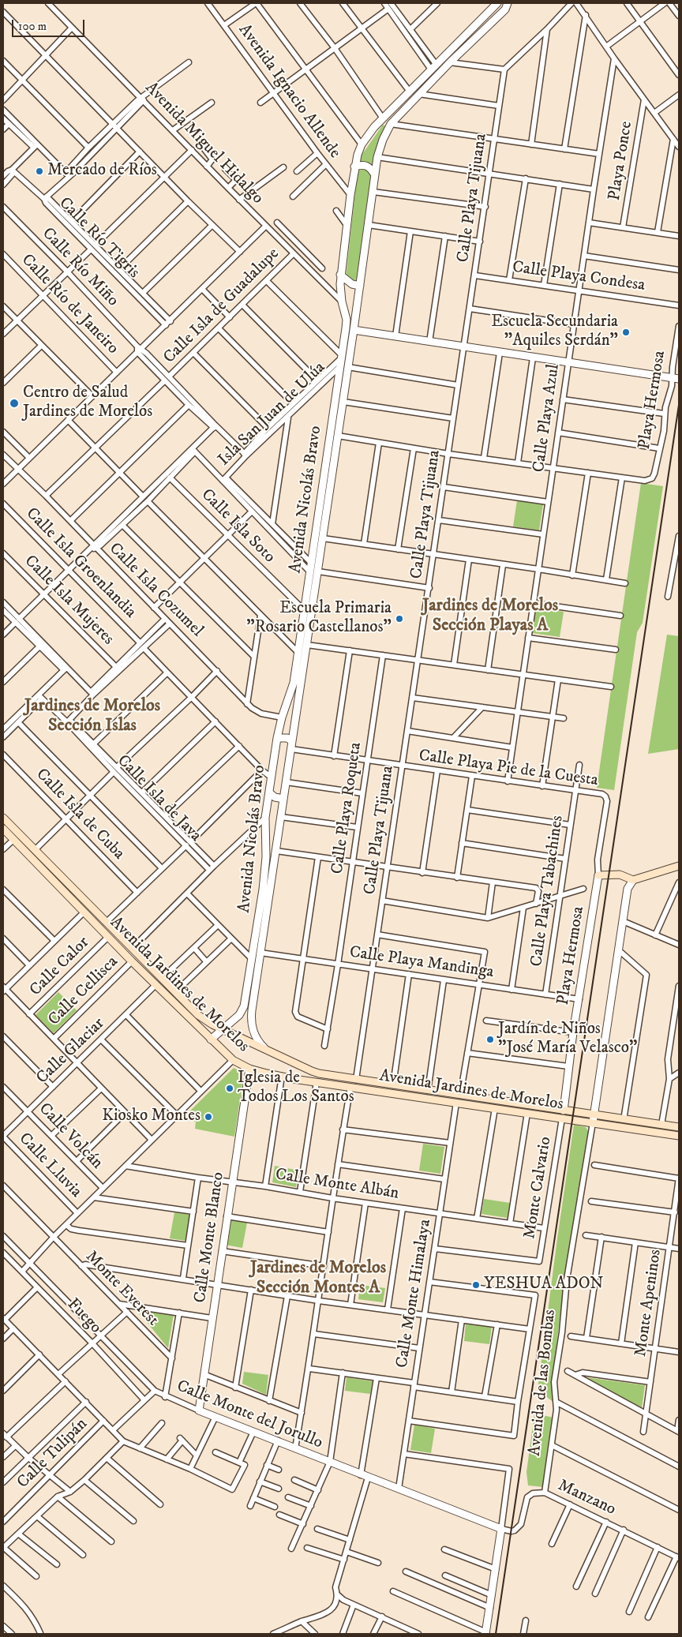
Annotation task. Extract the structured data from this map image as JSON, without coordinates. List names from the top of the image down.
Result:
{
  "streets": {
    "main road": ["Avenida Jardines de Morelos"],
    "street": [
      "Avenida Ignacio Allende",
      "Avenida Miguel Hidalgo",
      "Playa Ponce",
      "Calle Playa Tijuana",
      "Calle Río Tigris",
      "Calle Río Miño",
      "Calle Playa Condesa",
      "Calle Río de Janeiro",
      "Calle Isla de Guadalupe",
      "Playa Hermosa",
      "Isla San Juan de Ulúa",
      "Calle Playa Azul",
      "Avenida Nicolás Bravo",
      "Calle Isla Soto",
      "Calle Isla Groenlandia",
      "Calle Isla Cozumel",
      "Calle Isla Mujeres",
      "Calle Playa Pie de la Cuesta",
      "Calle Isla de Java",
      "Calle Playa Roqueta",
      "Calle Isla de Cuba",
      "Calle Playa Tabachines",
      "Calle Playa Mandinga",
      "Calle Calor",
      "Calle Cellisca",
      "Calle Glaciar",
      "Calle Volcán",
      "Calle Lluvia",
      "Calle Monte Albán",
      "Monte Calvario",
      "Calle Monte Blanco",
      "Monte Everest",
      "Calle Monte Himalaya",
      "Monte Apeninos",
      "Fuego",
      "Avenida de las Bombas",
      "Calle Monte del Jorullo",
      "Calle Tulipán",
      "Manzano"
    ]
  },
  "crossings": [
    ["Avenida Ignacio Allende", "Avenida Nicolás Bravo"],
    ["Avenida Miguel Hidalgo", "Calle Isla de Guadalupe"],
    ["Avenida Miguel Hidalgo", "Avenida Nicolás Bravo"],
    ["Calle Playa Tijuana", "Calle Playa Condesa"],
    ["Calle Playa Tijuana", "Calle Playa Pie de la Cuesta"],
    ["Calle Playa Tijuana", "Calle Playa Mandinga"],
    ["Calle Playa Tijuana", "Avenida Jardines de Morelos"],
    ["Calle Río Miño", "Calle Isla de Guadalupe"],
    ["Calle Playa Condesa", "Calle Playa Azul"],
    ["Calle Isla de Guadalupe", "Calle Isla Cozumel"],
    ["Playa Hermosa", "Calle Playa Pie de la Cuesta"],
    ["Playa Hermosa", "Calle Playa Mandinga"],
    ["Playa Hermosa", "Avenida Jardines de Morelos"],
    ["Isla San Juan de Ulúa", "Avenida Nicolás Bravo"],
    ["Calle Playa Azul", "Calle Playa Pie de la Cuesta"],
    ["Avenida Nicolás Bravo", "Calle Isla Soto"],
    ["Avenida Nicolás Bravo", "Calle Isla Cozumel"],
    ["Avenida Nicolás Bravo", "Calle Playa Pie de la Cuesta"],
    ["Avenida Nicolás Bravo", "Calle Playa Mandinga"],
    ["Avenida Nicolás Bravo", "Avenida Jardines de Morelos"],
    ["Calle Playa Pie de la Cuesta", "Calle Playa Roqueta"],
    ["Calle Playa Pie de la Cuesta", "Calle Playa Tabachines"],
    ["Calle Playa Roqueta", "Calle Playa Mandinga"],
    ["Calle Playa Tabachines", "Calle Playa Mandinga"],
    ["Calle Calor", "Avenida Jardines de Morelos"],
    ["Avenida Jardines de Morelos", "Calle Cellisca"],
    ["Avenida Jardines de Morelos", "Calle Glaciar"],
    ["Avenida Jardines de Morelos", "Monte Calvario"],
    ["Avenida Jardines de Morelos", "Calle Monte Blanco"],
    ["Avenida Jardines de Morelos", "Calle Monte Himalaya"],
    ["Avenida Jardines de Morelos", "Avenida de las Bombas"],
    ["Calle Glaciar", "Calle Volcán"],
    ["Calle Glaciar", "Calle Lluvia"],
    ["Calle Monte Albán", "Monte Calvario"],
    ["Calle Monte Albán", "Calle Monte Blanco"],
    ["Calle Monte Albán", "Calle Monte Himalaya"],
    ["Monte Calvario", "Calle Monte Himalaya"],
    ["Calle Monte Blanco", "Calle Monte del Jorullo"],
    ["Calle Monte Himalaya", "Calle Monte del Jorullo"],
    ["Avenida de las Bombas", "Manzano"],
    ["Calle Monte del Jorullo", "Manzano"]
  ],
  "districts": ["Jardines de Morelos Sección Playas A", "Jardines de Morelos Sección Islas", "Jardines de Morelos Sección Montes A"],
  "places": [
    "Mercado de Ríos",
    "Escuela Secundaria \"Aquiles Serdán\"",
    "Centro de Salud Jardines de Morelos",
    "Escuela Primaria \"Rosario Castellanos\"",
    "Jardín de Niños \"José María Velasco\"",
    "Iglesia de Todos Los Santos",
    "Kiosko Montes",
    "YESHUA ADON"
  ],
  "scale_bar": "100 m"
}
